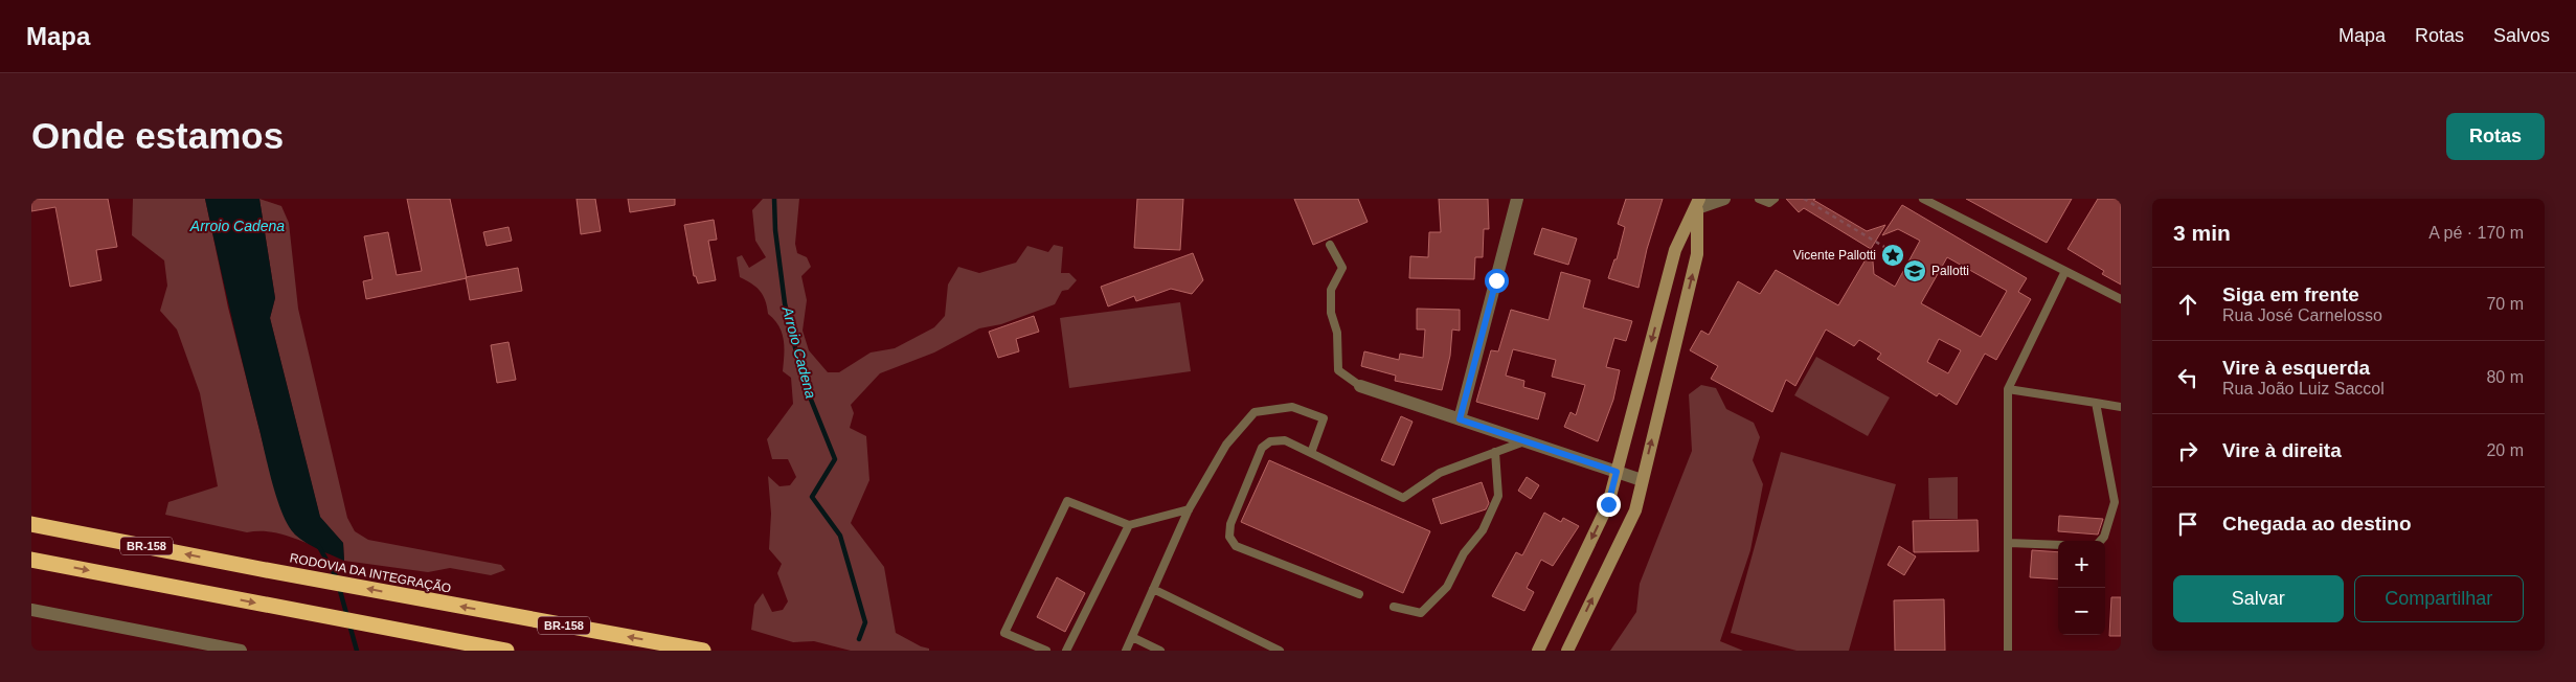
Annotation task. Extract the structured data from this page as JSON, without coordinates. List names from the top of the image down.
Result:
{
  "streets": {
    "highway": ["BR-158", "RODOVIA DA INTEGRAÇÃO"]
  },
  "water": ["Arroio Cadena"],
  "places": {
    "place": ["Vicente Pallotti"],
    "school or university": ["Pallotti"]
  },
  "page": {
    "header": "Mapa",
    "nav": ["Mapa", "Rotas", "Salvos"],
    "buttons": [
      "Rotas",
      ["Salvar", "Compartilhar"]
    ],
    "title": "Onde estamos",
    "heading": ["3 min", "A pé · 170 m"],
    "list": [
      ["Siga em frente", "Rua José Carnelosso", "70 m"],
      ["Vire à esquerda", "Rua João Luiz Saccol", "80 m"],
      ["Vire à direita", "20 m"],
      "Chegada ao destino"
    ],
    "map_buttons": ["+", "−"]
  }
}
